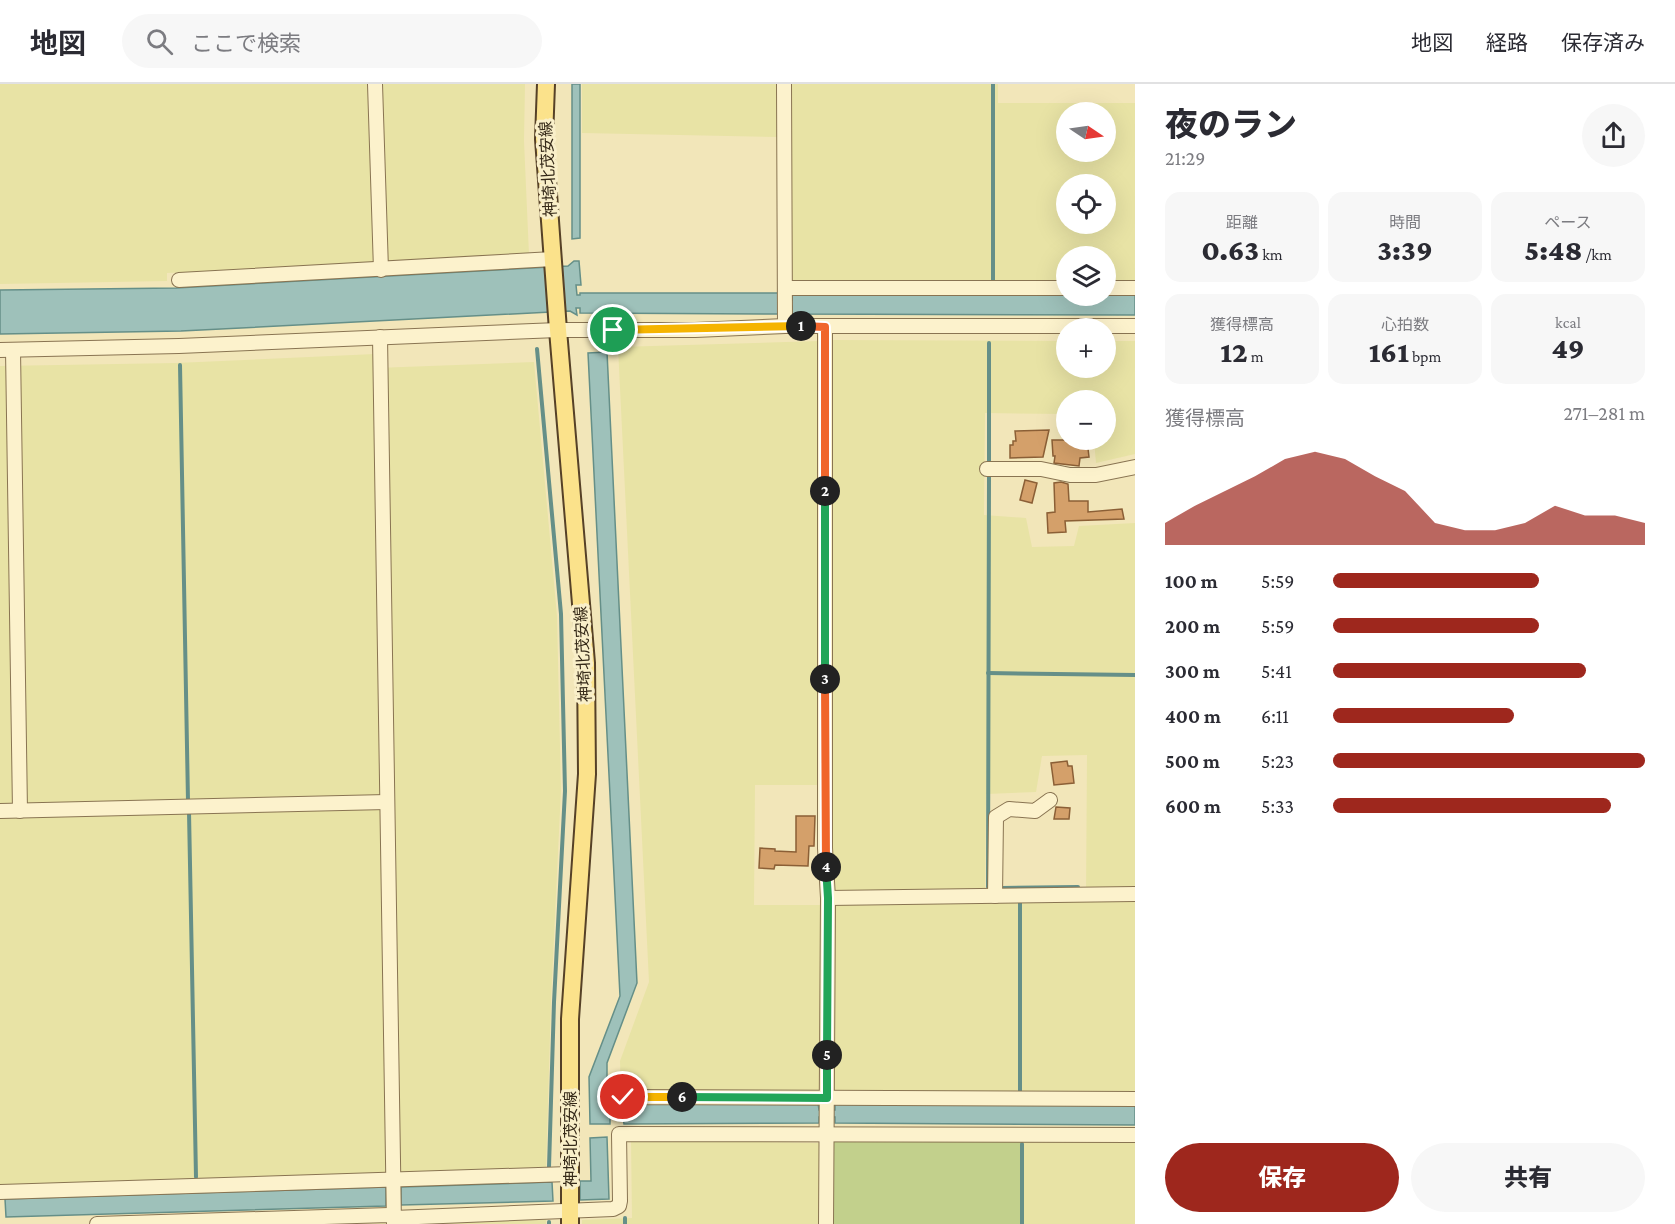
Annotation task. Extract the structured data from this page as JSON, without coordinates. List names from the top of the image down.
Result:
{
  "streets": {
    "main road": ["神埼北茂安線"]
  },
  "north": "right",
  "page": {
    "header": "地図",
    "search": "ここで検索",
    "nav": ["地図", "経路", "保存済み"],
    "heading": ["夜のラン", "21:29"],
    "map_buttons": ["+", "−"],
    "stats": [
      ["距離", "0.63 km"],
      ["時間", "3:39"],
      ["ペース", "5:48 /km"],
      ["獲得標高", "12 m"],
      ["心拍数", "161 bpm"],
      ["kcal", "49"]
    ],
    "pins": [
      "1",
      "2",
      "3",
      "4",
      "5",
      "6"
    ],
    "chart": ["獲得標高", "271–281 m"],
    "list": [
      {
        "name": "100 m",
        "note": "5:59"
      },
      {
        "name": "200 m",
        "note": "5:59"
      },
      {
        "name": "300 m",
        "note": "5:41"
      },
      {
        "name": "400 m",
        "note": "6:11"
      },
      {
        "name": "500 m",
        "note": "5:23"
      },
      {
        "name": "600 m",
        "note": "5:33"
      }
    ],
    "buttons": ["保存", "共有"]
  }
}
